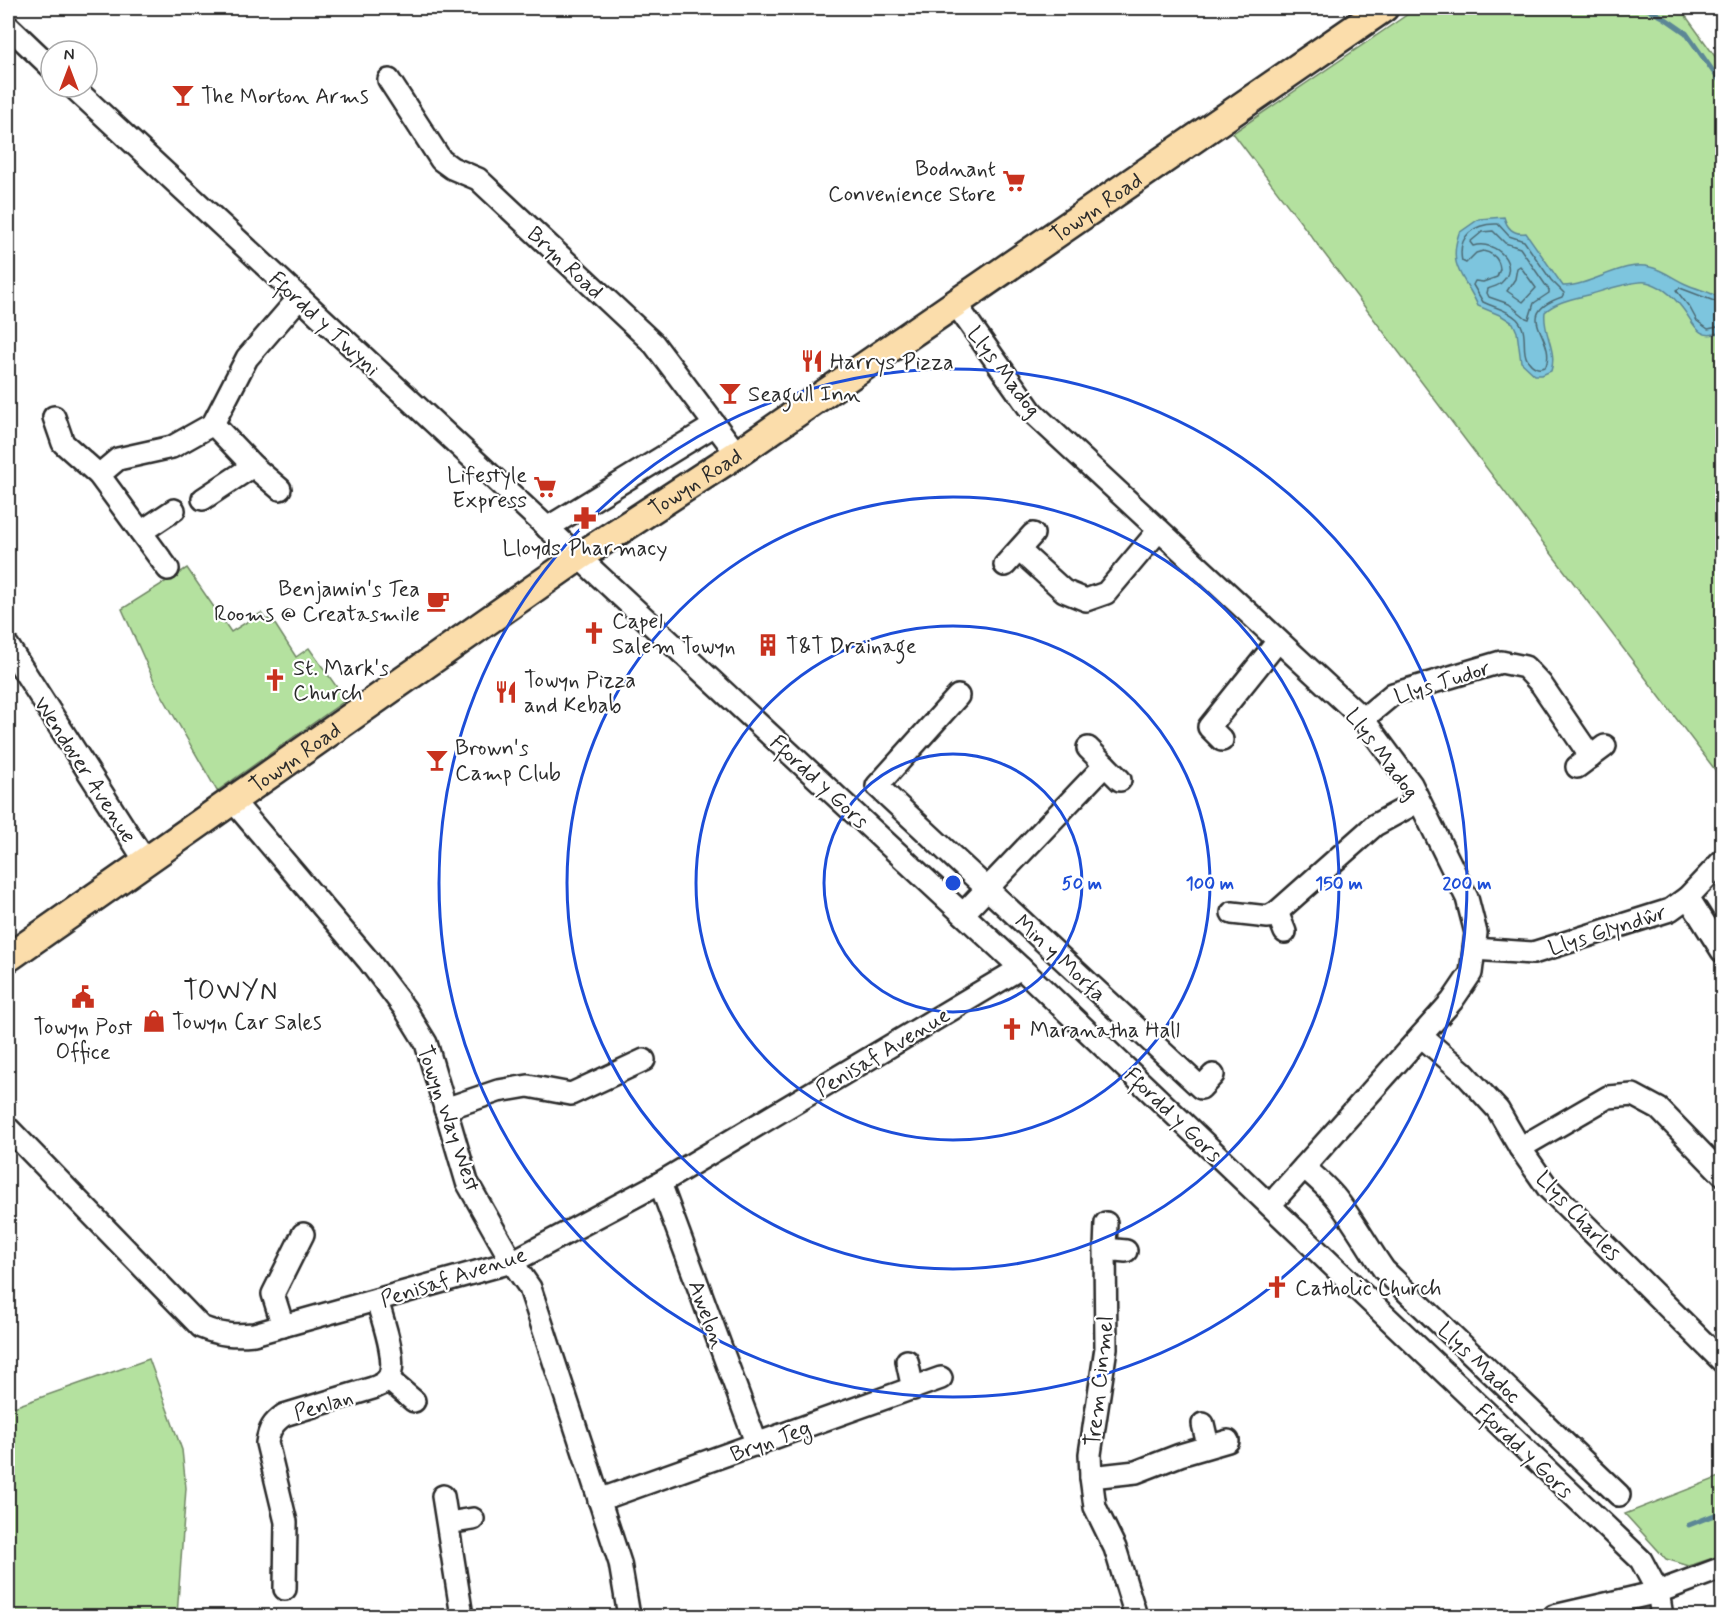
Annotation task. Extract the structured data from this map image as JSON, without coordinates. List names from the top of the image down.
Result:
{
  "streets": {
    "main road": ["Towyn Road"],
    "street": [
      "Bryn Road",
      "Ffordd y Twyni",
      "Llys Madog",
      "Llys Tudor",
      "Wendover Avenue",
      "Ffordd y Gors",
      "Llys Glyndŵr",
      "Min y Morfa",
      "Penisaf Avenue",
      "Towyn Way West",
      "Llys Charles",
      "Awelon",
      "Llys Madoc",
      "Trem Cinmel",
      "Penlan",
      "Bryn Teg"
    ]
  },
  "crossings": [
    ["Towyn Road", "Bryn Road"],
    ["Towyn Road", "Ffordd y Twyni"],
    ["Towyn Road", "Llys Madog"],
    ["Towyn Road", "Wendover Avenue"],
    ["Towyn Road", "Ffordd y Gors"],
    ["Towyn Road", "Towyn Way West"],
    ["Ffordd y Twyni", "Ffordd y Gors"],
    ["Llys Madog", "Llys Tudor"],
    ["Llys Madog", "Ffordd y Gors"],
    ["Llys Madog", "Llys Glyndŵr"],
    ["Llys Madog", "Llys Charles"],
    ["Llys Madog", "Llys Madoc"],
    ["Ffordd y Gors", "Penisaf Avenue"],
    ["Penisaf Avenue", "Towyn Way West"],
    ["Penisaf Avenue", "Awelon"],
    ["Towyn Way West", "Bryn Teg"],
    ["Awelon", "Bryn Teg"]
  ],
  "districts": ["TOWYN"],
  "places": {
    "bar": ["The Morton Arms", "Seagull Inn", "Brown's Camp Club"],
    "supermarket": ["Bodnant Convenience Store", "Lifestyle Express"],
    "restaurant": ["Harrys Pizza", "Towyn Pizza and Kebab"],
    "pharmacy": ["Lloyds Pharmacy"],
    "cafe": ["Benjamin's Tea Rooms @ Creatasmile"],
    "church": [
      "Capel Salem Towyn",
      "St. Mark's Church",
      "Maranatha Hall",
      "Catholic Church"
    ],
    "building": ["T&T Drainage"],
    "public building": ["Towyn Post Office"],
    "shop": ["Towyn Car Sales"]
  },
  "north": "top",
  "rings": [
    "50 m",
    "100 m",
    "150 m",
    "200 m"
  ]
}
